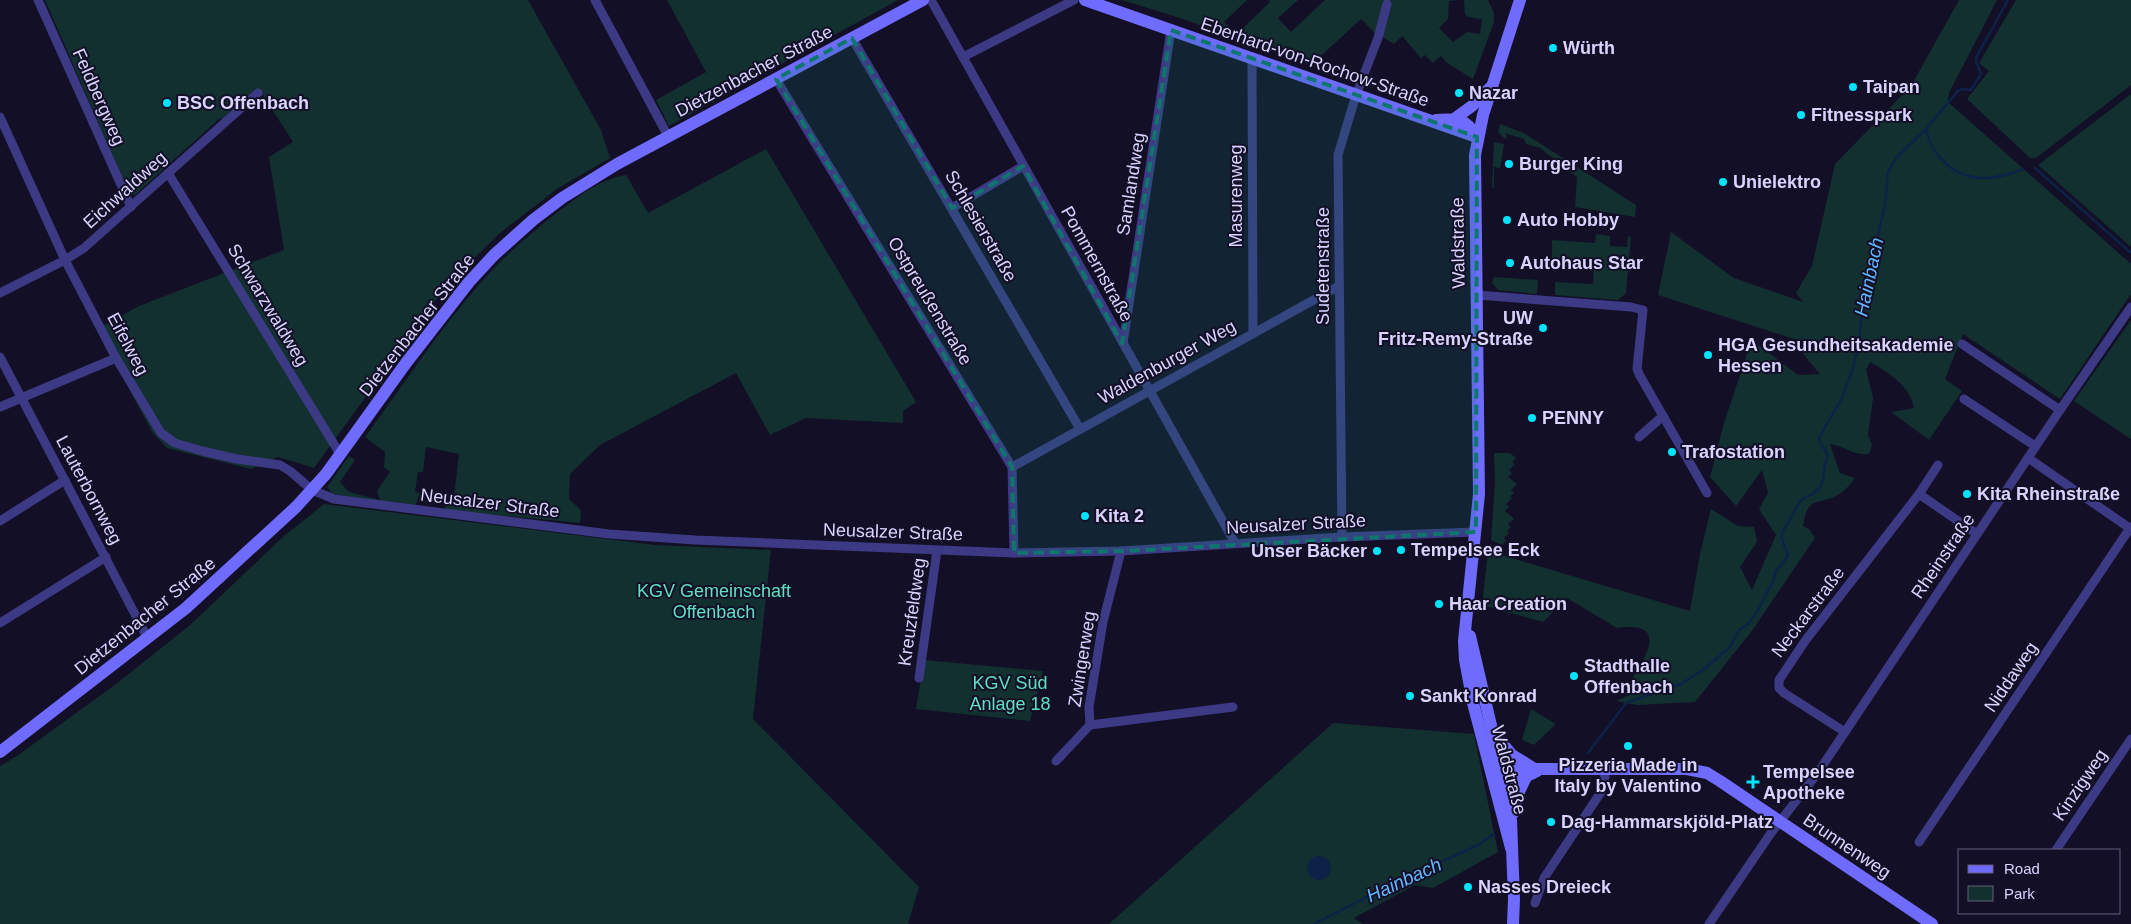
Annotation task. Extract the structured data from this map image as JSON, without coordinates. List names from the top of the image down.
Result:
{
  "streets": {
    "main road": [
      "Eberhard-von-Rochow-Straße",
      "Dietzenbacher Straße",
      "Waldstraße",
      "Brunnenweg"
    ],
    "street": [
      "Feldbergweg",
      "Samlandweg",
      "Eichwaldweg",
      "Masurenweg",
      "Schlesierstraße",
      "Pommernstraße",
      "Sudetenstraße",
      "Ostpreußenstraße",
      "Schwarzwaldweg",
      "Eifelweg",
      "Waldenburger Weg",
      "Lauterbornweg",
      "Neusalzer Straße",
      "Rheinstraße",
      "Kreuzfeldweg",
      "Neckarstraße",
      "Zwingerweg",
      "Niddaweg",
      "Kinzigweg"
    ]
  },
  "crossings": [
    ["Eberhard-von-Rochow-Straße", "Samlandweg"],
    ["Eberhard-von-Rochow-Straße", "Masurenweg"],
    ["Eberhard-von-Rochow-Straße", "Waldstraße"],
    ["Eberhard-von-Rochow-Straße", "Sudetenstraße"],
    ["Dietzenbacher Straße", "Schlesierstraße"],
    ["Dietzenbacher Straße", "Ostpreußenstraße"],
    ["Dietzenbacher Straße", "Schwarzwaldweg"],
    ["Dietzenbacher Straße", "Eifelweg"],
    ["Dietzenbacher Straße", "Lauterbornweg"],
    ["Dietzenbacher Straße", "Neusalzer Straße"],
    ["Feldbergweg", "Eichwaldweg"],
    ["Samlandweg", "Pommernstraße"],
    ["Eichwaldweg", "Schwarzwaldweg"],
    ["Eichwaldweg", "Eifelweg"],
    ["Masurenweg", "Waldenburger Weg"],
    ["Schlesierstraße", "Waldenburger Weg"],
    ["Waldstraße", "Neusalzer Straße"],
    ["Pommernstraße", "Waldenburger Weg"],
    ["Pommernstraße", "Neusalzer Straße"],
    ["Sudetenstraße", "Waldenburger Weg"],
    ["Sudetenstraße", "Neusalzer Straße"],
    ["Ostpreußenstraße", "Waldenburger Weg"],
    ["Ostpreußenstraße", "Neusalzer Straße"],
    ["Eifelweg", "Neusalzer Straße"],
    ["Neusalzer Straße", "Kreuzfeldweg"],
    ["Neusalzer Straße", "Zwingerweg"],
    ["Rheinstraße", "Neckarstraße"],
    ["Rheinstraße", "Brunnenweg"]
  ],
  "water": ["Hainbach"],
  "parks": ["KGV Gemeinschaft Offenbach", "KGV Süd Anlage 18"],
  "places": {
    "other": [
      "Würth",
      "Taipan",
      "Nazar",
      "BSC Offenbach",
      "Fitnesspark",
      "Burger King",
      "Unielektro",
      "Auto Hobby",
      "Autohaus Star",
      "UW Fritz-Remy-Straße",
      "HGA Gesundheitsakademie Hessen",
      "PENNY",
      "Trafostation",
      "Kita Rheinstraße",
      "Kita 2",
      "Tempelsee Eck",
      "Unser Bäcker",
      "Haar Creation",
      "Stadthalle Offenbach",
      "Sankt Konrad",
      "Pizzeria Made in Italy by Valentino",
      "Dag-Hammarskjöld-Platz",
      "Nasses Dreieck"
    ],
    "health": ["Tempelsee Apotheke"]
  },
  "legend": ["Road", "Park"]
}
